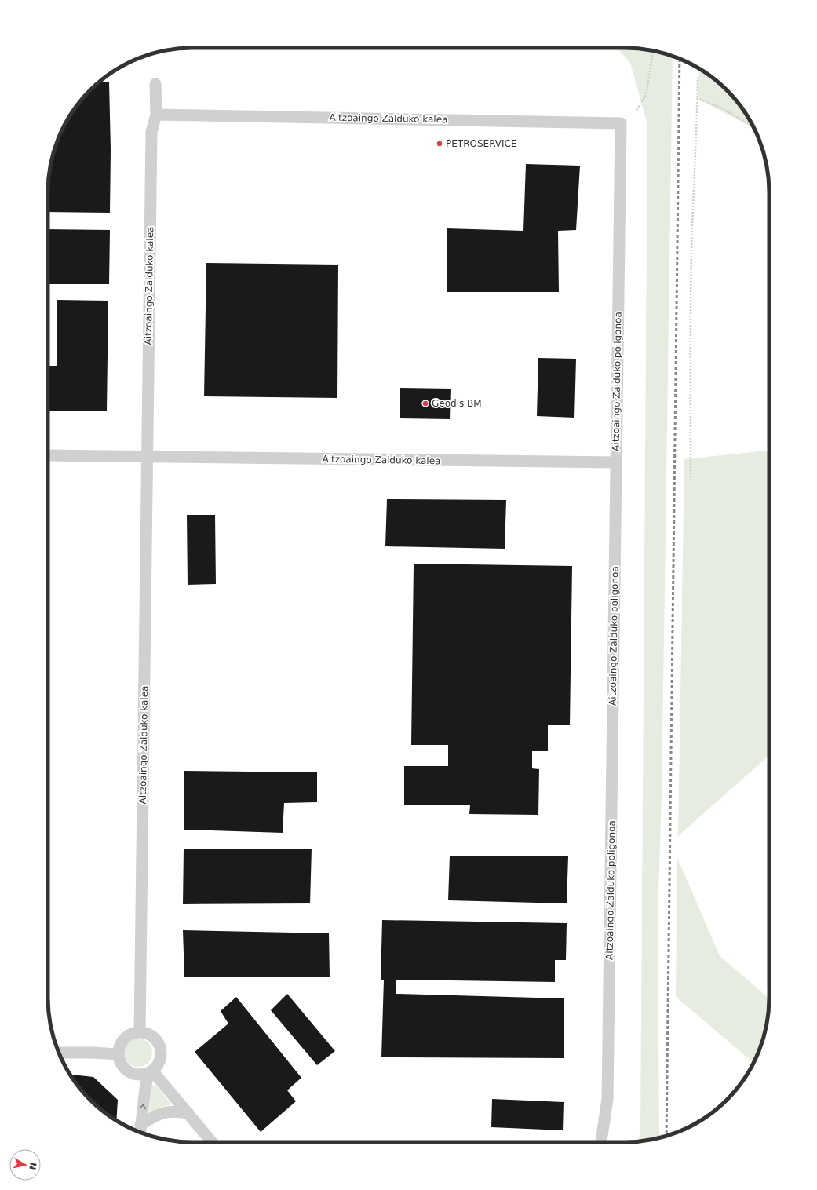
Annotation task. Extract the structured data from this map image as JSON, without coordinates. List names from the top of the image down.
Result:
{
  "streets": {
    "street": ["Aitzoaingo Zalduko kalea", "Aitzoaingo Zalduko poligonoa"]
  },
  "crossings": [
    ["Aitzoaingo Zalduko kalea", "Aitzoaingo Zalduko poligonoa"]
  ],
  "places": ["PETROSERVICE", "Geodis BM"],
  "north": "right"
}
